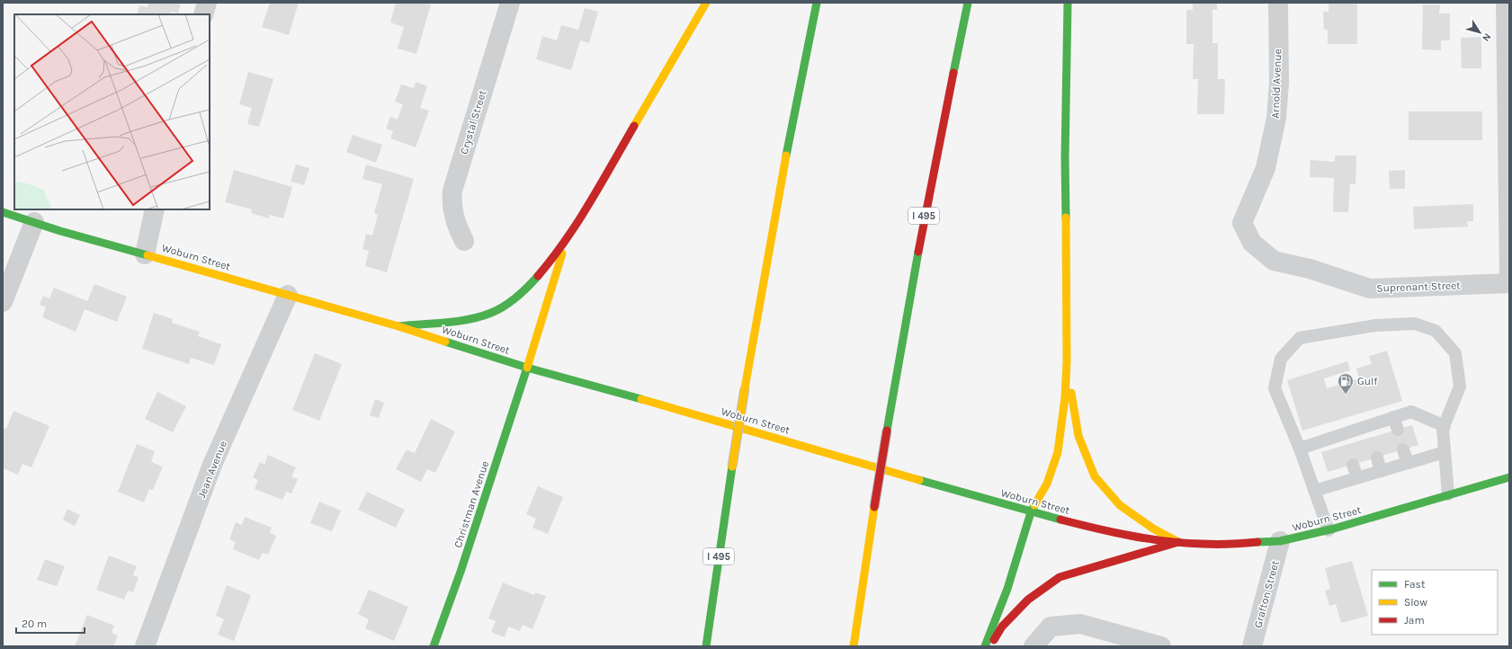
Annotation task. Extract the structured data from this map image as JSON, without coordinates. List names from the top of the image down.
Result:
{
  "streets": {
    "main road": ["I 495", "Woburn Street", "Christman Avenue"],
    "street": [
      "Arnold Avenue",
      "Crystal Street",
      "Suprenant Street",
      "Jean Avenue",
      "Grafton Street"
    ]
  },
  "crossings": [
    ["Arnold Avenue", "Suprenant Street"],
    ["Woburn Street", "Jean Avenue"],
    ["Woburn Street", "Christman Avenue"],
    ["Woburn Street", "Grafton Street"]
  ],
  "places": {
    "fuel station": ["Gulf"]
  },
  "legend": ["Fast", "Slow", "Jam"],
  "scale_bar": "20 m",
  "north": "bottom right"
}
